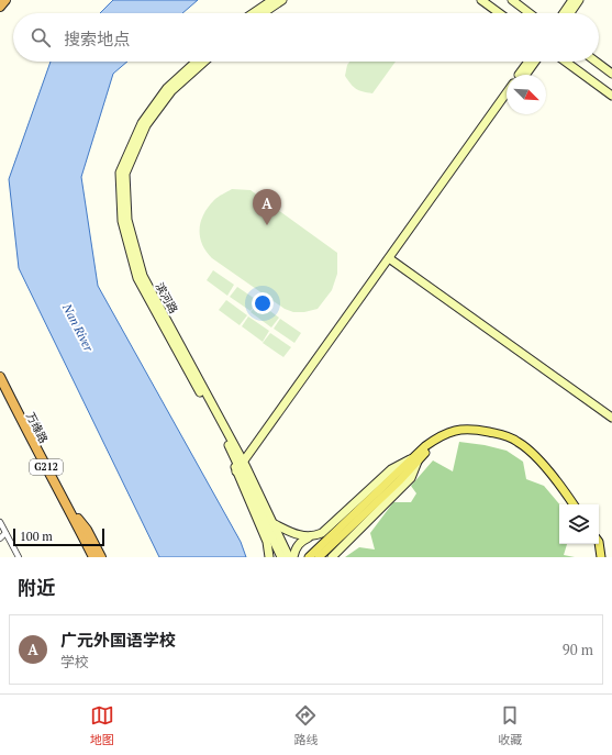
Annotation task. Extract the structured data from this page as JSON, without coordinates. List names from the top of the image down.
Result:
{
  "streets": {
    "highway": ["万缘路", "G212"],
    "street": ["滨河路"]
  },
  "water": ["Nan River"],
  "scale_bar": "100 m",
  "north": "bottom right",
  "page": {
    "search": "搜索地点",
    "pins": "A",
    "scale": "100 m",
    "heading": "附近",
    "list": [
      {
        "mark": "A",
        "name": "广元外国语学校",
        "note": "学校",
        "value": "90 m"
      }
    ],
    "nav": ["地图", "路线", "收藏"]
  }
}
